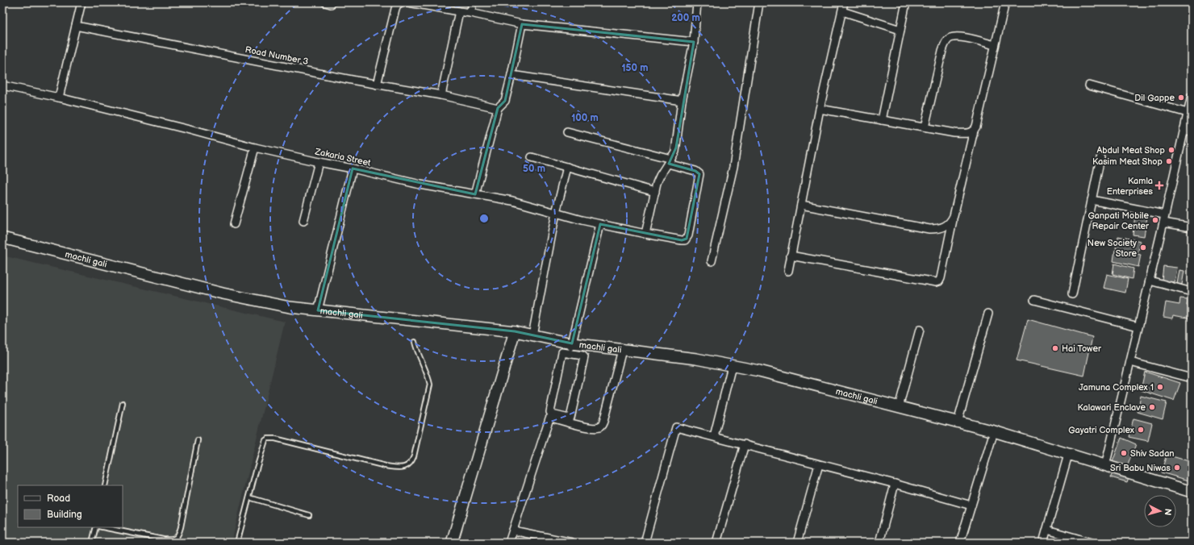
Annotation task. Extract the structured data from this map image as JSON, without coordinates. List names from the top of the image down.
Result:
{
  "streets": {
    "street": ["Road Number 3", "Zakaria Street", "machli gali"]
  },
  "places": {
    "other": [
      "Dil Gappe",
      "Abdul Meat Shop",
      "Kasim Meat Shop",
      "Ganpati Mobile Repair Center",
      "New Society Store",
      "Hai Tower",
      "Jamuna Complex 1",
      "Kalawari Enclave",
      "Gayatri Complex",
      "Shiv Sadan",
      "Sri Babu Niwas"
    ],
    "health": ["Kamla Enterprises"]
  },
  "legend": ["Road", "Building"],
  "north": "right",
  "rings": [
    "200 m",
    "150 m",
    "100 m",
    "50 m"
  ]
}
